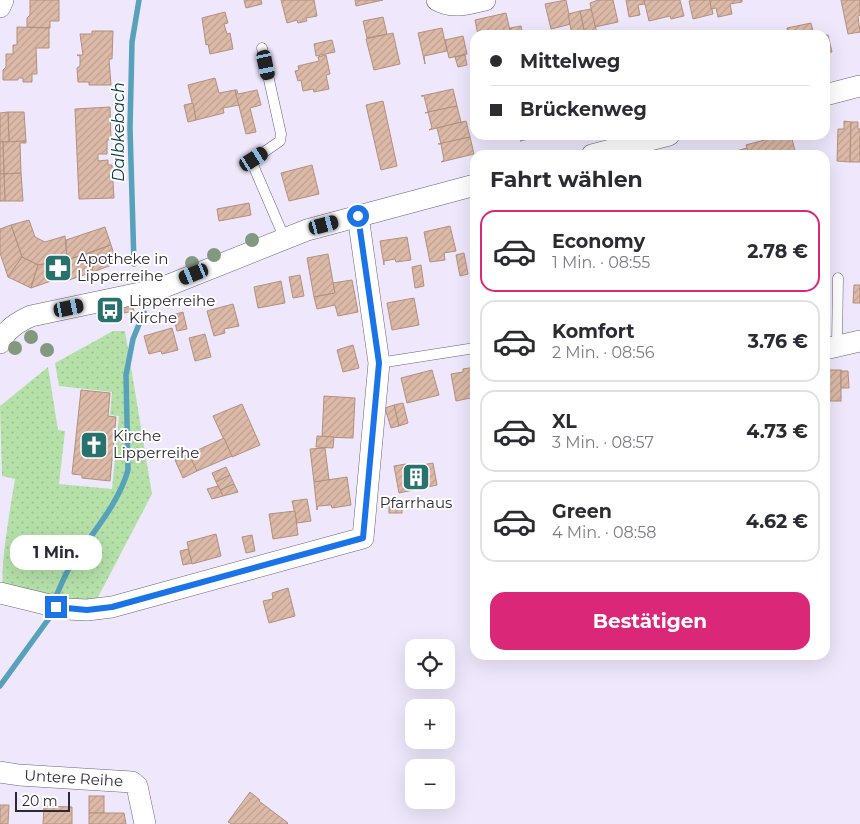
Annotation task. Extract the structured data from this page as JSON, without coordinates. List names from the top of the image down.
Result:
{
  "streets": {
    "street": ["Untere Reihe"]
  },
  "water": ["Dalbkebach"],
  "places": {
    "pharmacy": ["Apotheke in Lipperreihe"],
    "bus stop": ["Lipperreihe Kirche"],
    "church": ["Kirche Lipperreihe"],
    "building": ["Pfarrhaus"]
  },
  "scale_bar": "20 m",
  "page": {
    "banner": ["Mittelweg", "Brückenweg"],
    "heading": "Fahrt wählen",
    "list": [
      {
        "name": "Economy",
        "note": "1 Min. · 08:55",
        "value": "2.78 €"
      },
      {
        "name": "Komfort",
        "note": "2 Min. · 08:56",
        "value": "3.76 €"
      },
      {
        "name": "XL",
        "note": "3 Min. · 08:57",
        "value": "4.73 €"
      },
      {
        "name": "Green",
        "note": "4 Min. · 08:58",
        "value": "4.62 €"
      }
    ],
    "bubble": "1 Min.",
    "buttons": "Bestätigen",
    "map_buttons": ["+", "−"],
    "scale": "20 m"
  }
}
